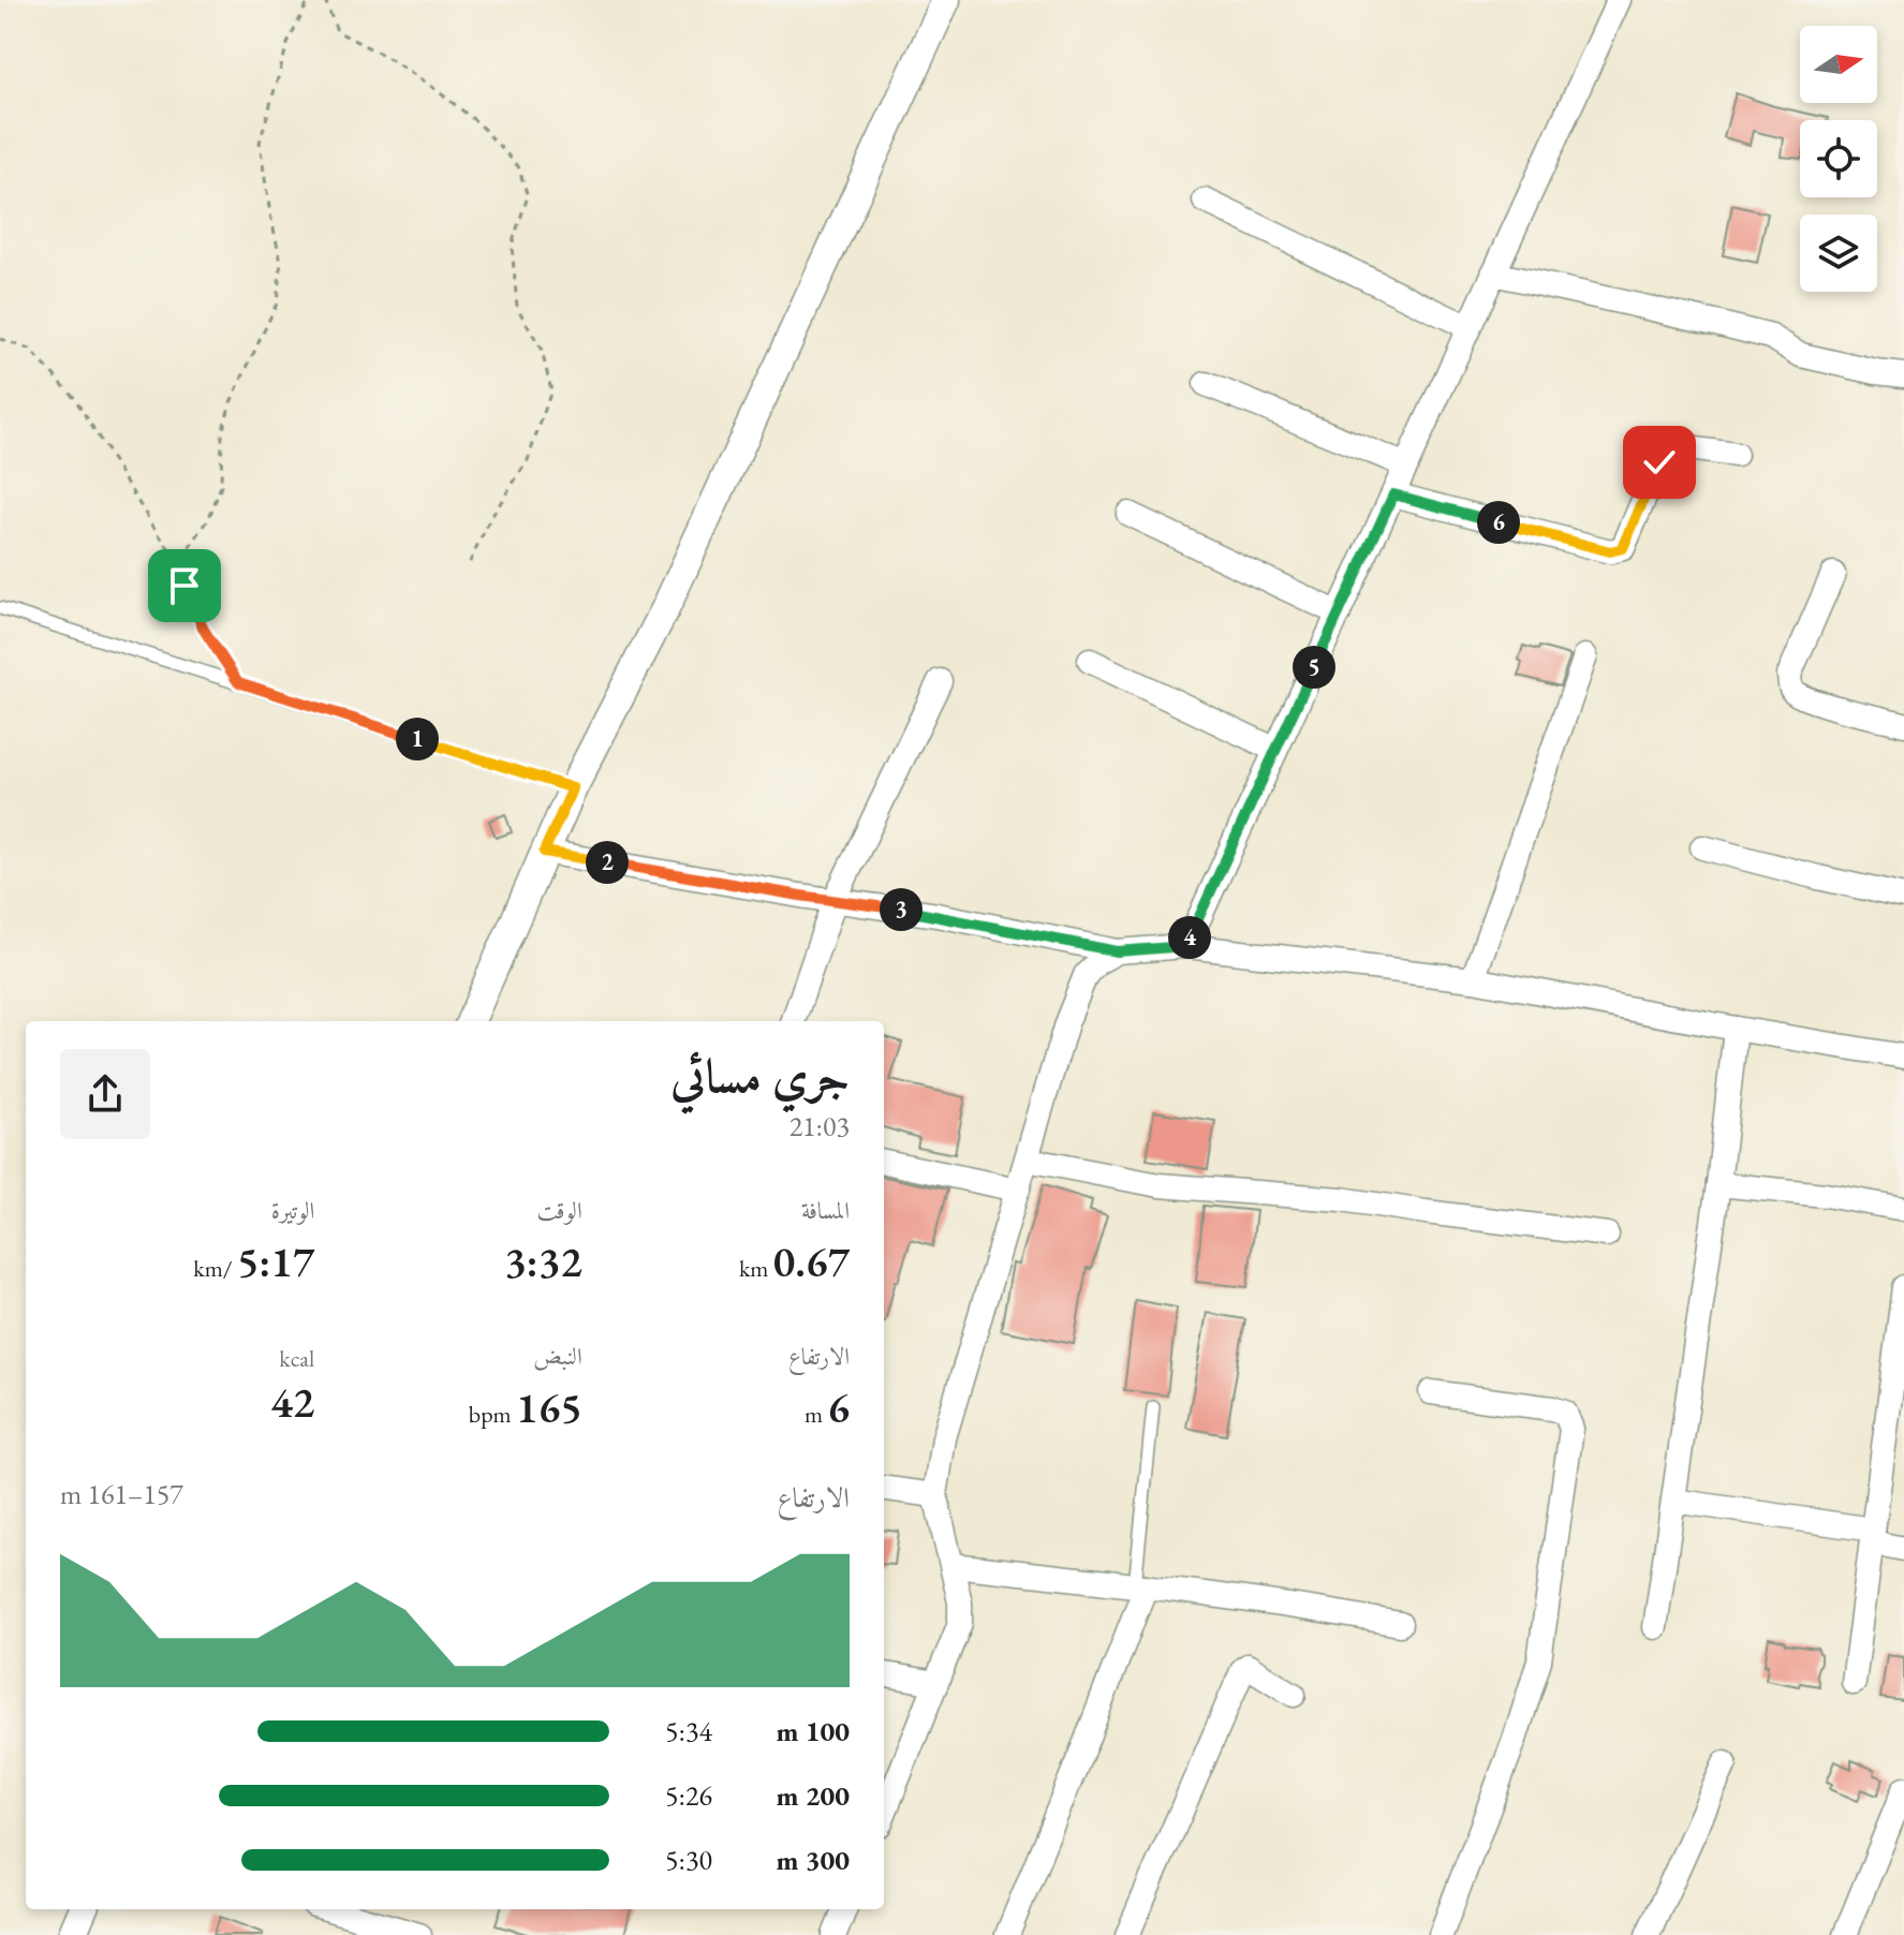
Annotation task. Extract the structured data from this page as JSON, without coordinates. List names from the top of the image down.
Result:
{
  "north": "right",
  "page": {
    "pins": [
      "6",
      "5",
      "1",
      "2",
      "3",
      "4"
    ],
    "heading": ["جري مسائي", "21:03"],
    "stats": [
      ["المسافة", "0.67 km"],
      ["الوقت", "3:32"],
      ["الوتيرة", "5:17 /km"],
      ["الارتفاع", "6 m"],
      ["النبض", "165 bpm"],
      ["kcal", "42"]
    ],
    "chart": ["الارتفاع", "157–161 m"],
    "list": [
      {
        "name": "100 m",
        "note": "5:34"
      },
      {
        "name": "200 m",
        "note": "5:26"
      },
      {
        "name": "300 m",
        "note": "5:30"
      }
    ]
  }
}
